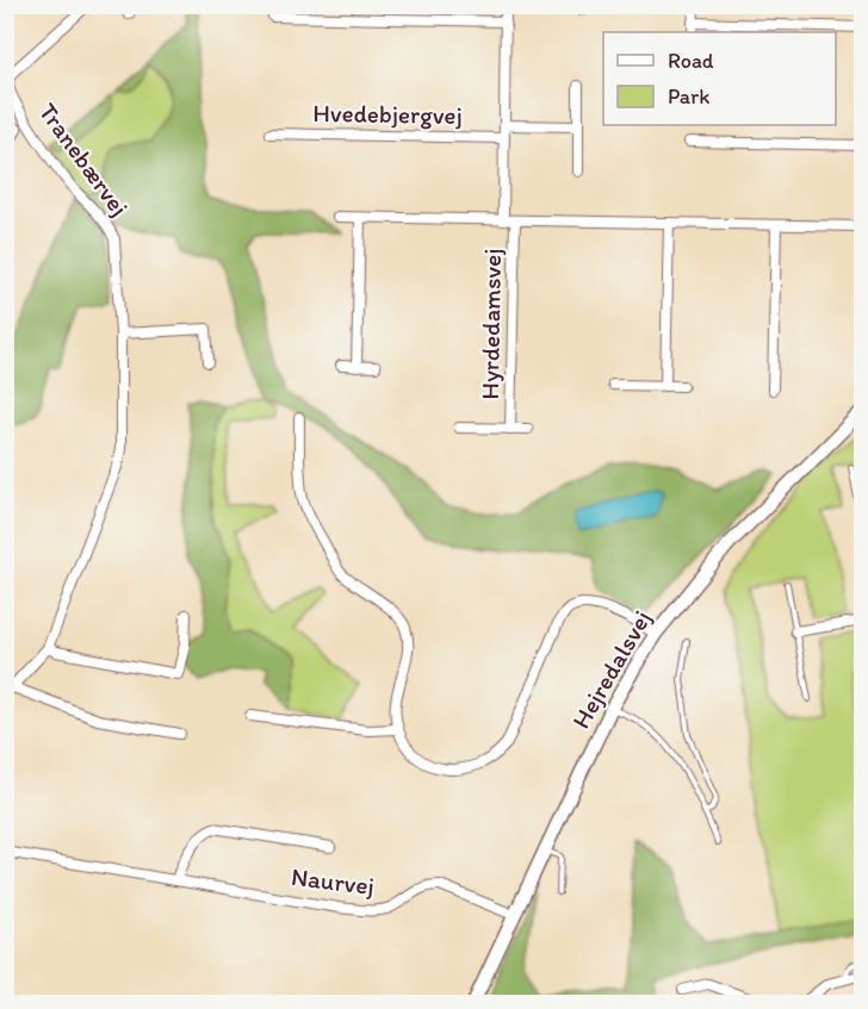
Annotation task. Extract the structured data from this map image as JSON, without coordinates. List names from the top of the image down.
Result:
{
  "streets": {
    "street": [
      "Hvedebjergvej",
      "Tranebærvej",
      "Hyrdedamsvej",
      "Hejredalsvej",
      "Naurvej"
    ]
  },
  "crossings": [
    ["Hejredalsvej", "Naurvej"]
  ],
  "legend": ["Road", "Park"]
}
